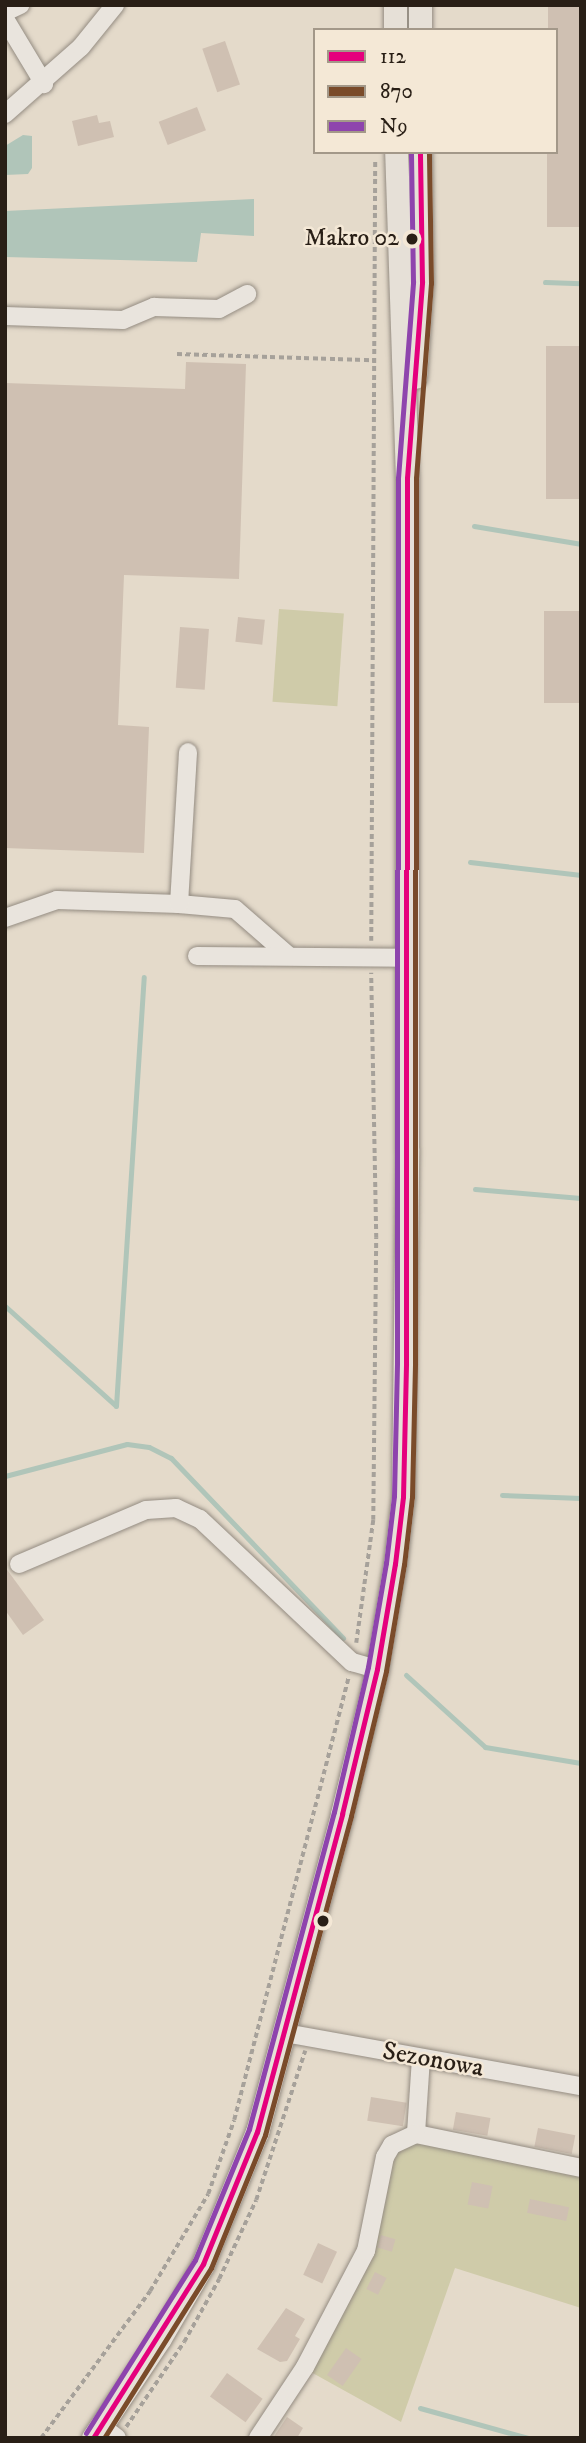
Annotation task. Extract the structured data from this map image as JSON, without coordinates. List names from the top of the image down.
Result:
{
  "streets": {
    "street": ["Sezonowa"]
  },
  "places": ["Makro 02"],
  "lines": ["transit line 112", "transit line 870", "transit line N9"],
  "legend": ["112", "870", "N9"]
}
